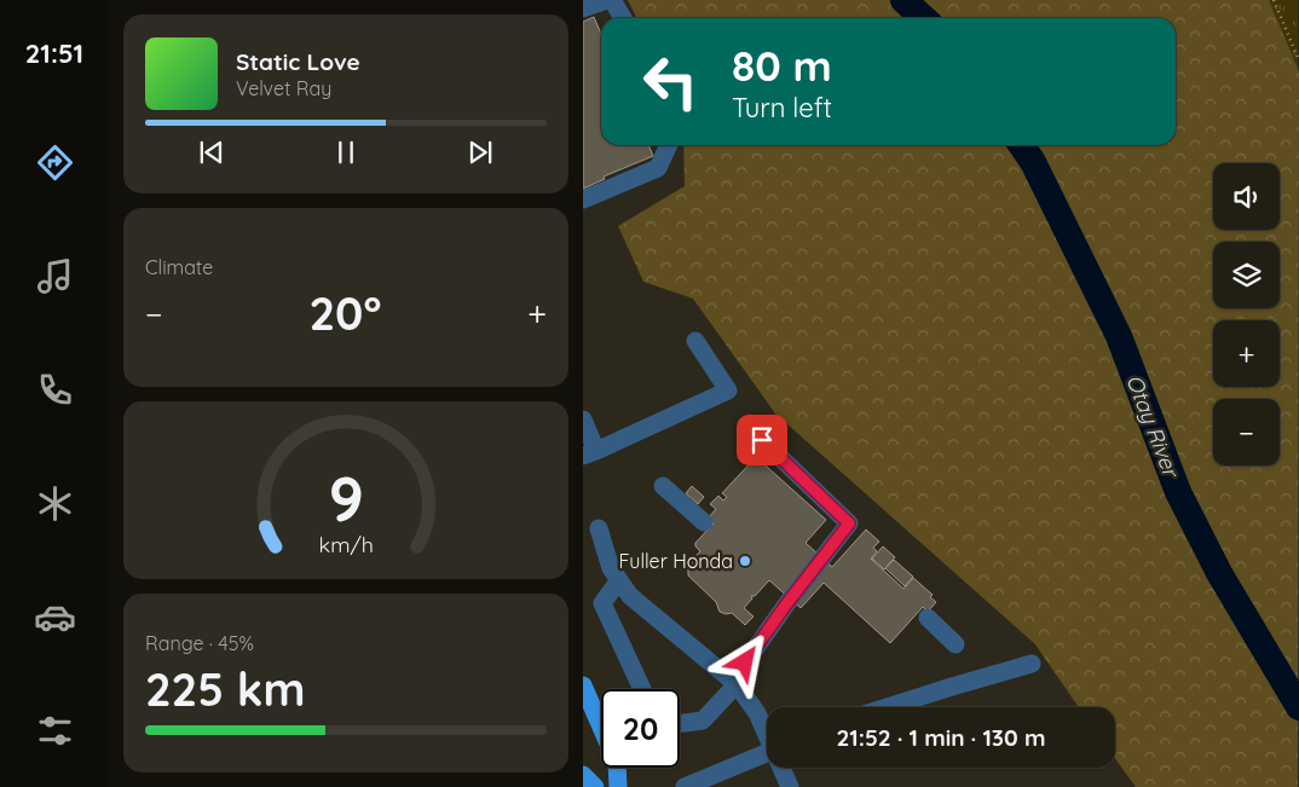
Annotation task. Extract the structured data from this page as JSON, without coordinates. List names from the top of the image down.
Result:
{
  "water": ["Otay River"],
  "places": ["Fuller Honda"],
  "page": {
    "tabs": "21:51",
    "turn": ["80 m", "Turn left"],
    "song": ["Static Love", "Velvet Ray"],
    "map_buttons": ["+", "−"],
    "tile": [
      "Climate",
      ["Range · 45%", "225 km"]
    ],
    "heat": ["−", "20°", "+"],
    "limit": "20",
    "trip": "21:52 · 1 min · 130 m",
    "gauge": ["9", "km/h"]
  }
}
